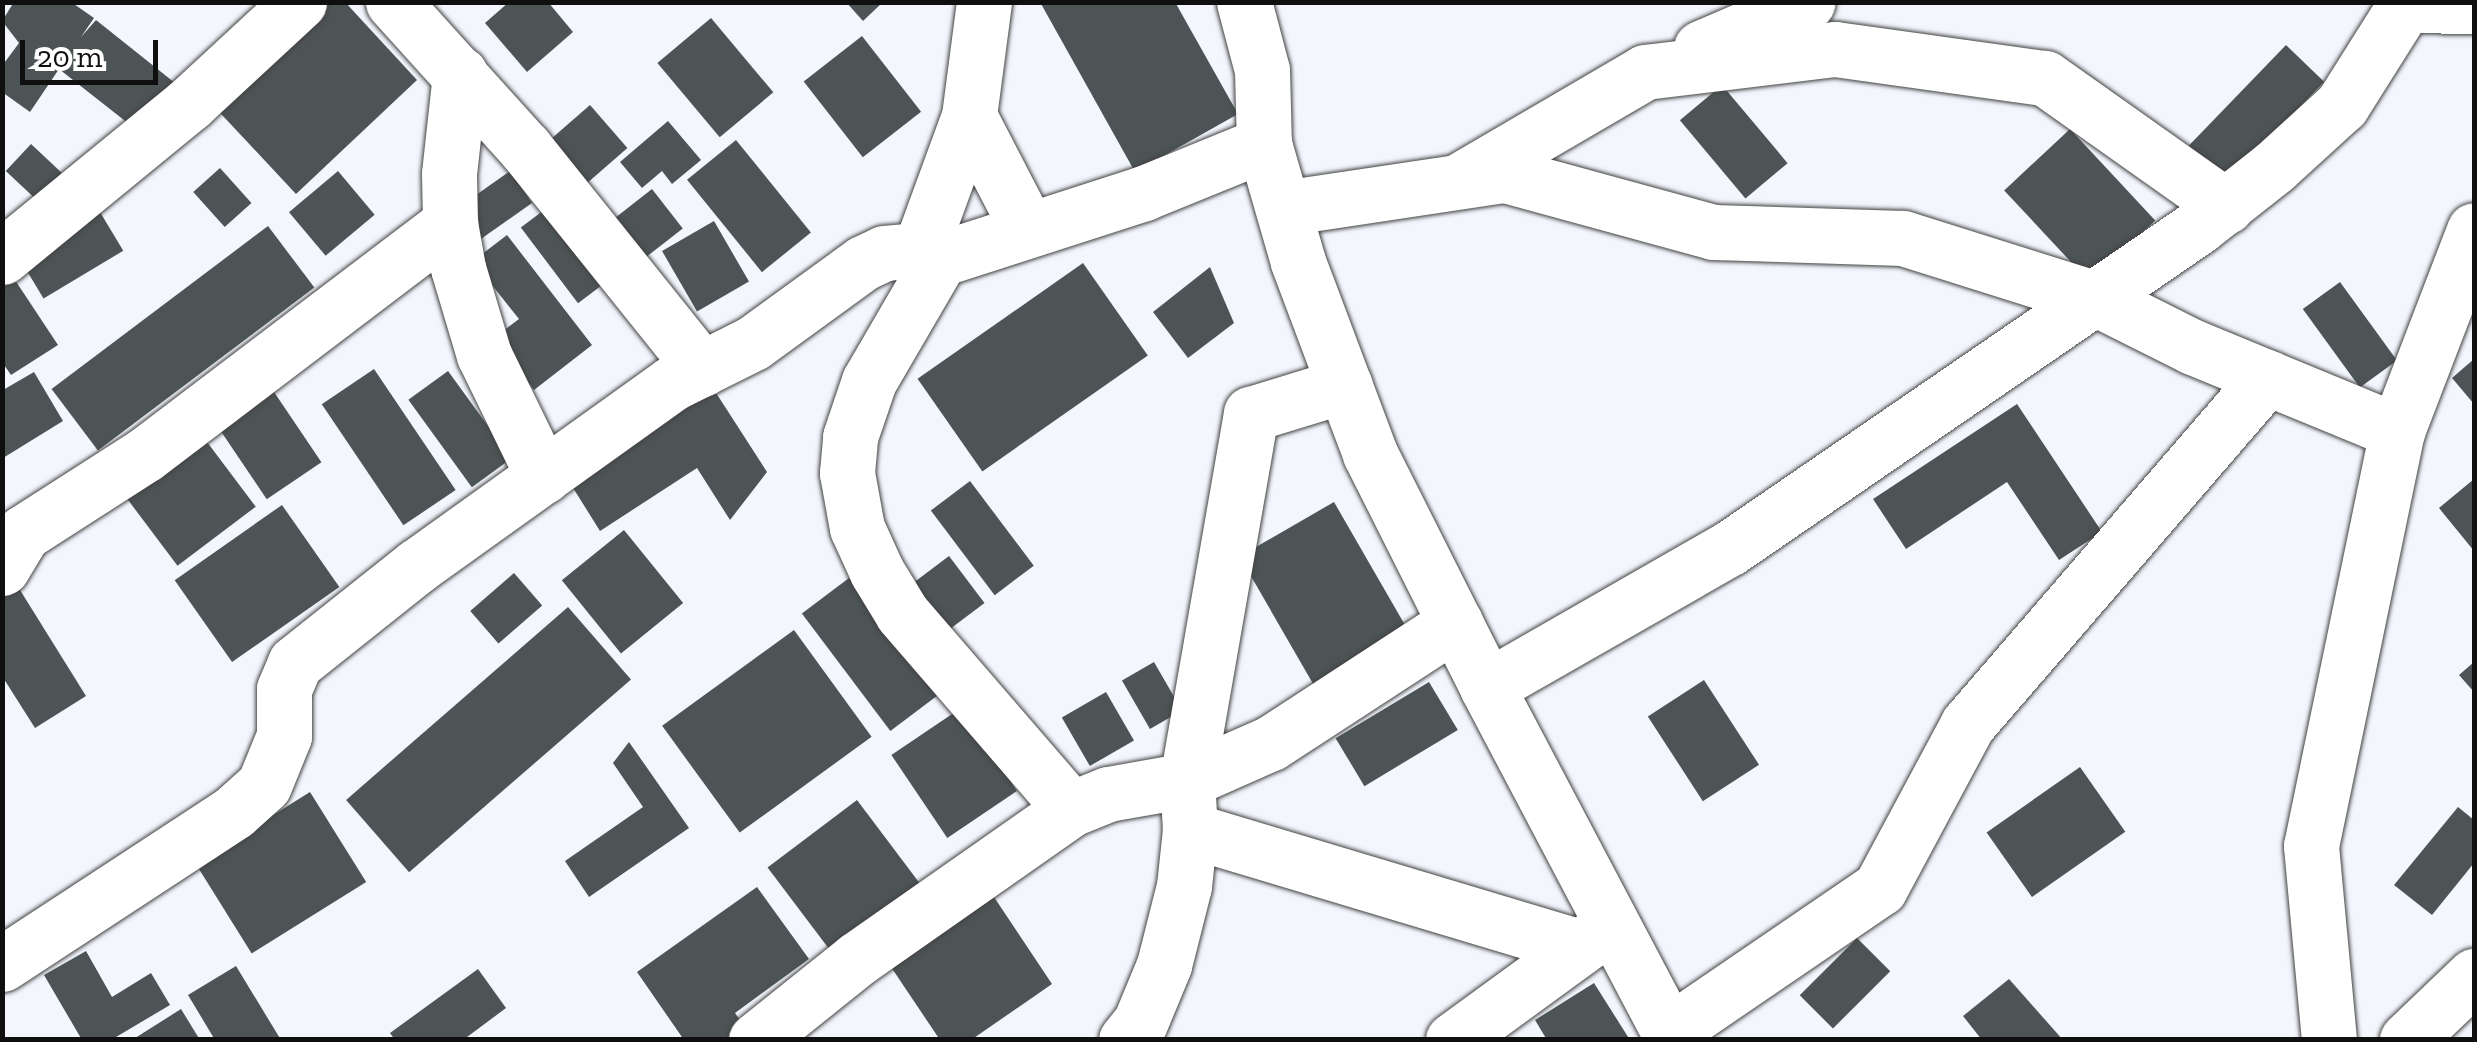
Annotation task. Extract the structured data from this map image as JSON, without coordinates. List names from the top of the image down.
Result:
{
  "scale_bar": "20 m"
}
